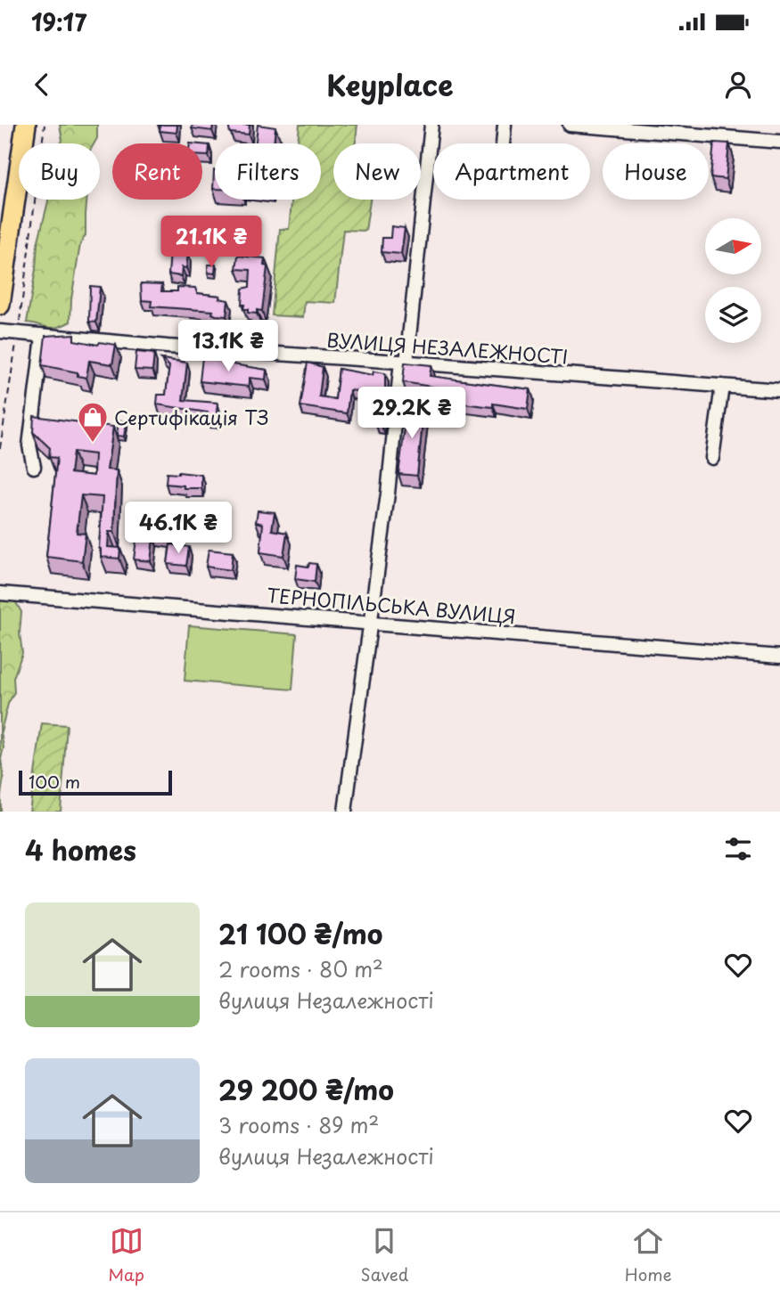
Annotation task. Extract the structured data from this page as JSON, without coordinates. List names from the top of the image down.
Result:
{
  "streets": {
    "street": ["ВУЛИЦЯ НЕЗАЛЕЖНОСТІ", "ТЕРНОПІЛЬСЬКА ВУЛИЦЯ"]
  },
  "places": {
    "shop": ["Сертифікація ТЗ"]
  },
  "scale_bar": "100 m",
  "north": "right",
  "page": {
    "status": "19:17",
    "header": "Keyplace",
    "chip": [
      "Buy",
      "Rent",
      "Filters",
      "New",
      "Apartment",
      "House"
    ],
    "price": [
      "21.1K ₴",
      "13.1K ₴",
      "29.2K ₴",
      "46.1K ₴"
    ],
    "scale": "100 m",
    "heading": "4 homes",
    "list": [
      {
        "name": "21 100 ₴/mo",
        "note": "2 rooms · 80 m² · вулиця Незалежності"
      },
      {
        "name": "29 200 ₴/mo",
        "note": "3 rooms · 89 m² · вулиця Незалежності"
      }
    ],
    "tabs": ["Map", "Saved", "Home"]
  }
}
